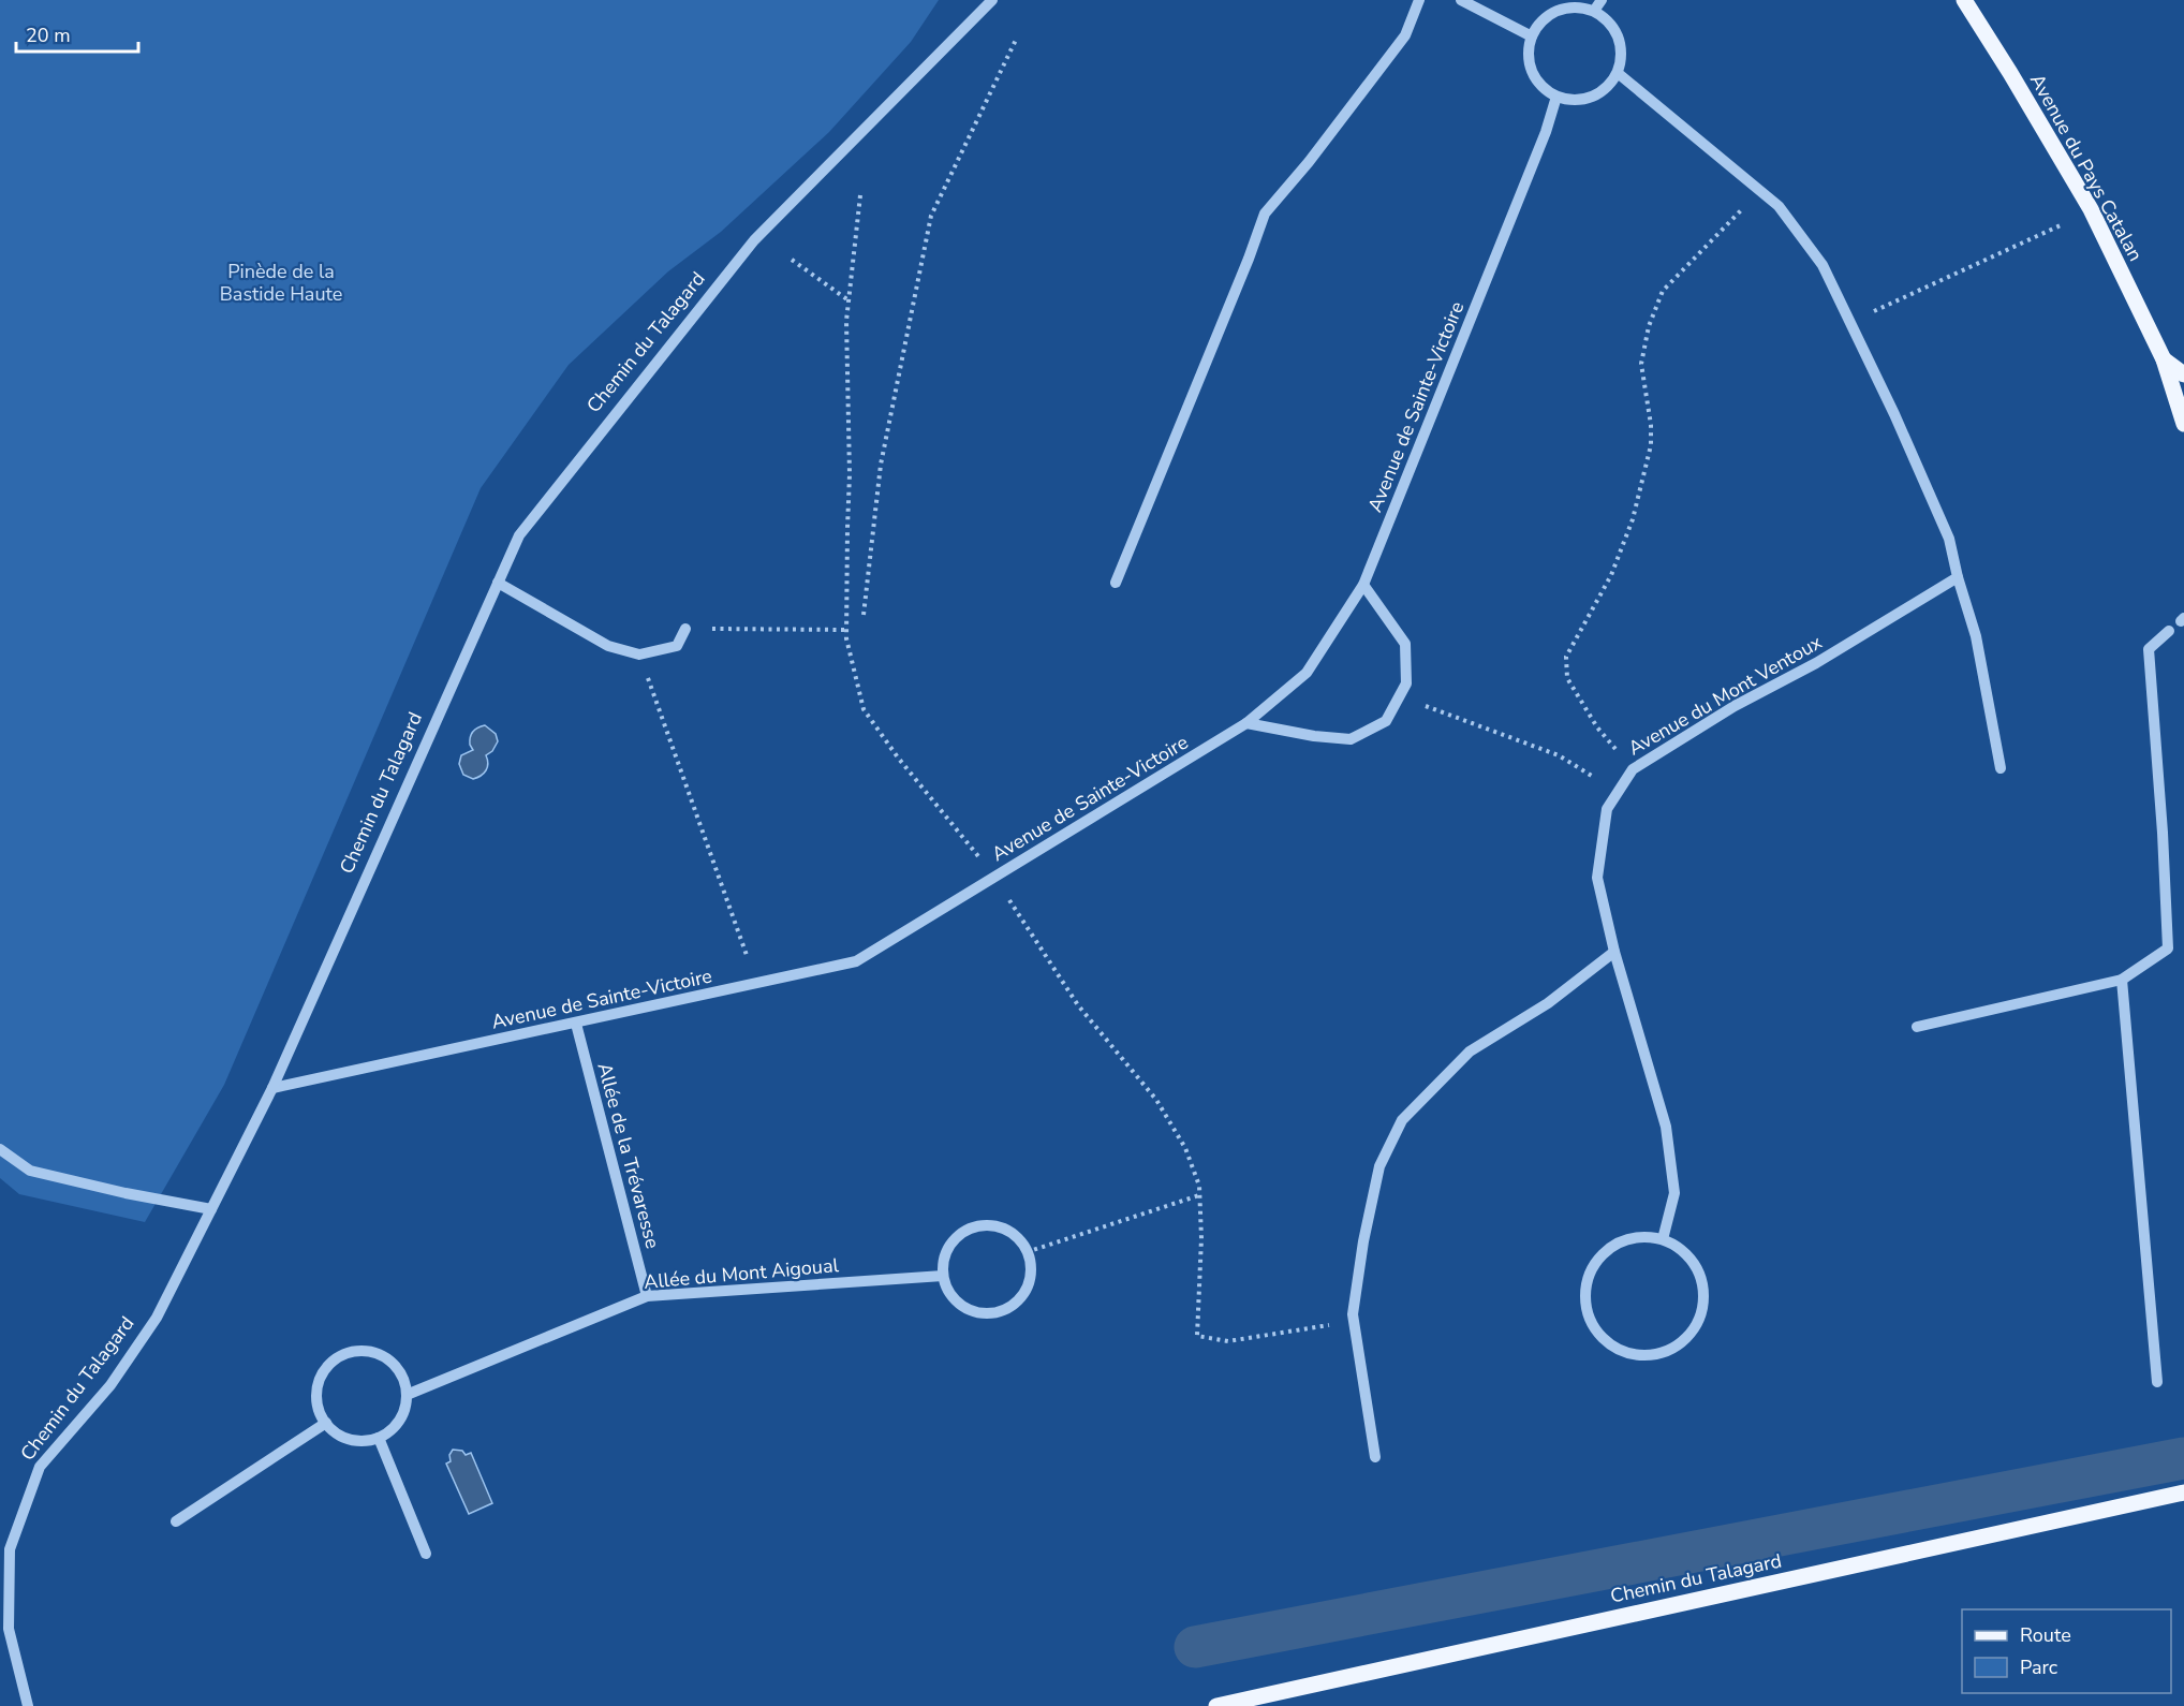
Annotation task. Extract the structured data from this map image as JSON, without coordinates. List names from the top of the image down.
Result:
{
  "streets": {
    "main road": ["Avenue du Pays Catalan", "Chemin du Talagard"],
    "street": [
      "Avenue de Sainte-Victoire",
      "Avenue du Mont Ventoux",
      "Allée de la Trévaresse",
      "Allée du Mont Aigoual"
    ]
  },
  "crossings": [
    ["Chemin du Talagard", "Avenue de Sainte-Victoire"],
    ["Avenue de Sainte-Victoire", "Allée de la Trévaresse"],
    ["Allée de la Trévaresse", "Allée du Mont Aigoual"]
  ],
  "parks": ["Pinède de la Bastide Haute"],
  "legend": ["Route", "Parc"],
  "scale_bar": "20 m"
}
